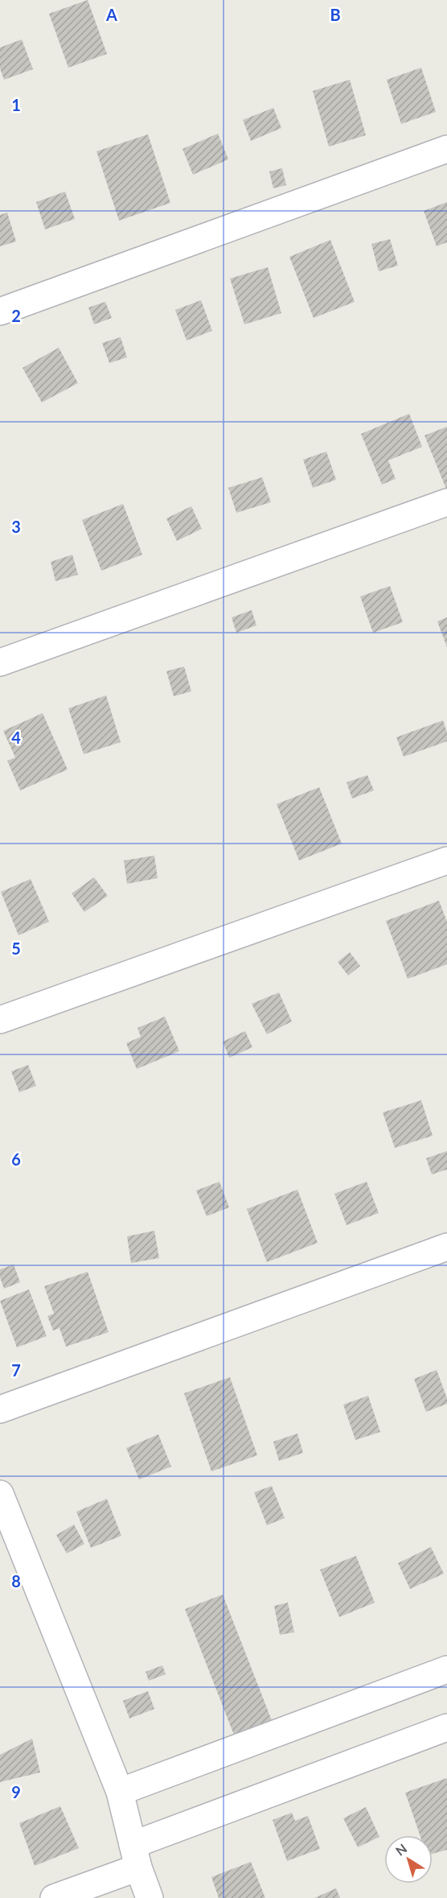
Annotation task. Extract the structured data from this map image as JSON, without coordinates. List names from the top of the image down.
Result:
{
  "north": "top left",
  "grid": {
    "columns": ["A", "B"],
    "rows": [
      "1",
      "2",
      "3",
      "4",
      "5",
      "6",
      "7",
      "8",
      "9"
    ]
  }
}
